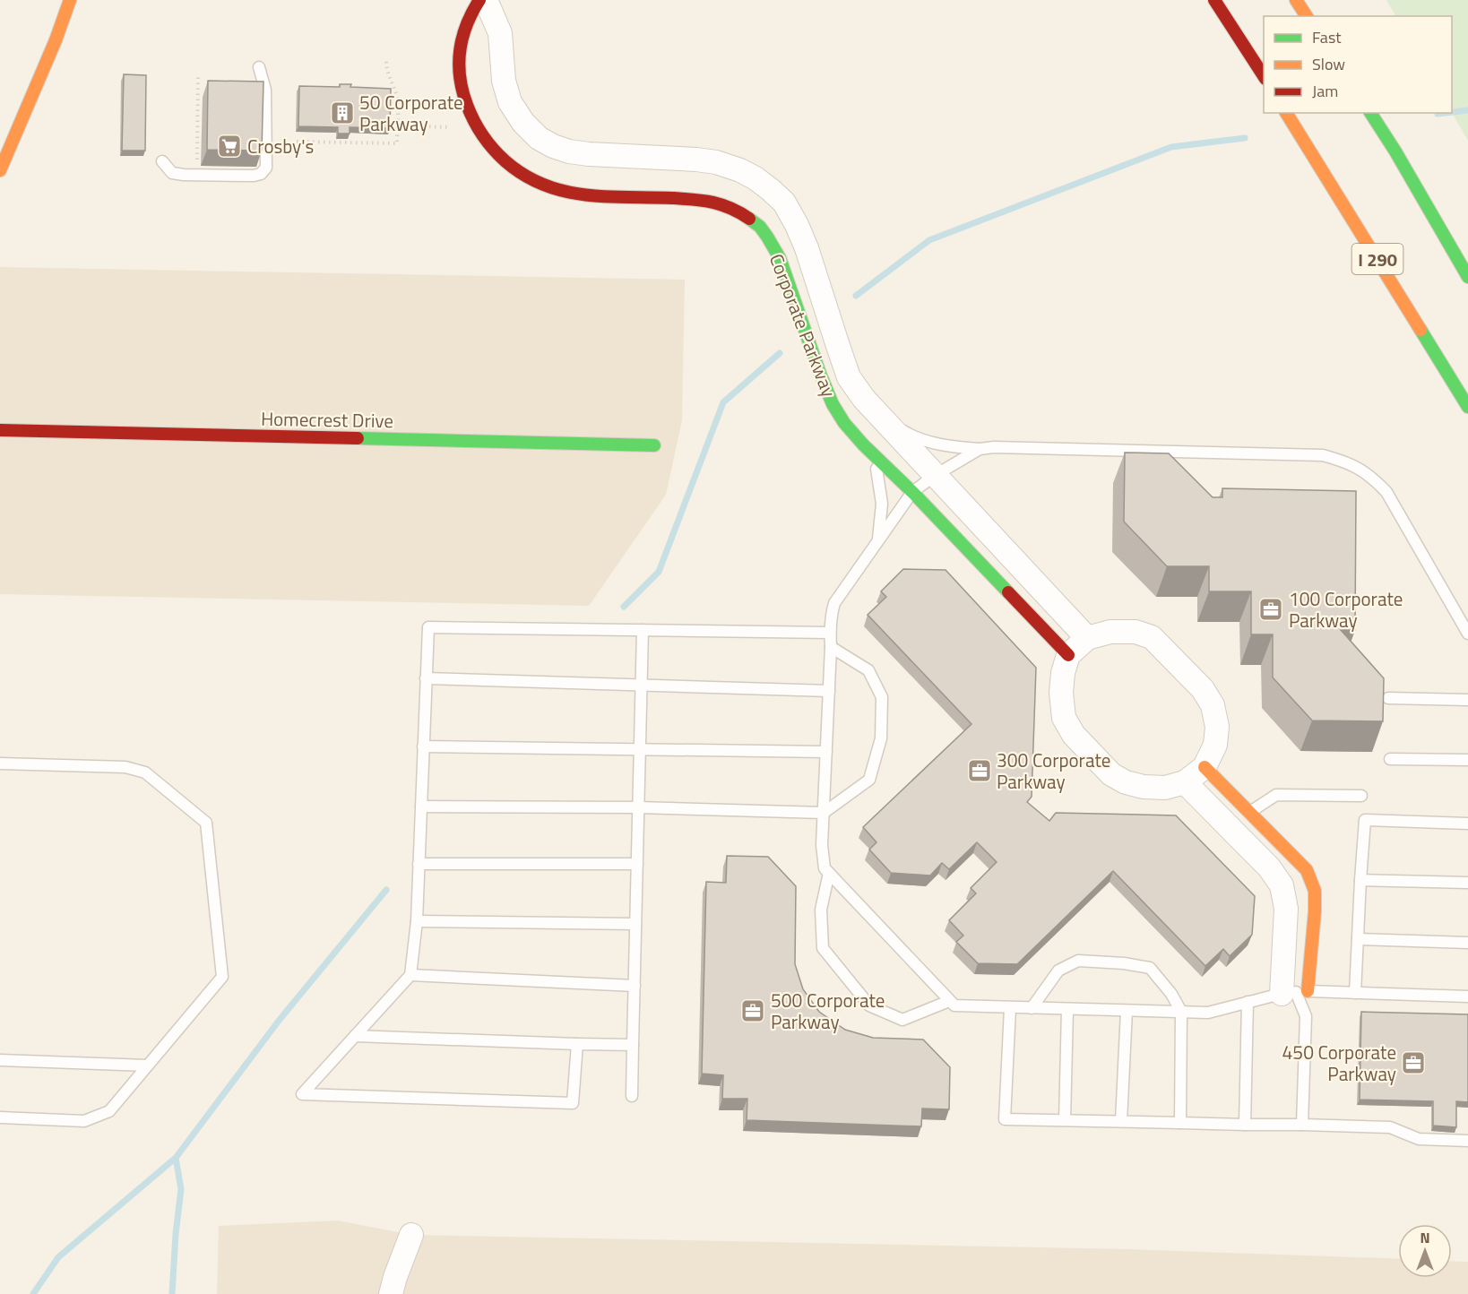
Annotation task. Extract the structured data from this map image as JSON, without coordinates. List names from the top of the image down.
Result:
{
  "streets": {
    "main road": ["I 290", "Corporate Parkway", "Homecrest Drive"]
  },
  "places": {
    "building": ["50 Corporate Parkway"],
    "supermarket": ["Crosby's"],
    "office": [
      "100 Corporate Parkway",
      "300 Corporate Parkway",
      "500 Corporate Parkway",
      "450 Corporate Parkway"
    ]
  },
  "legend": ["Fast", "Slow", "Jam"],
  "north": "top"
}
